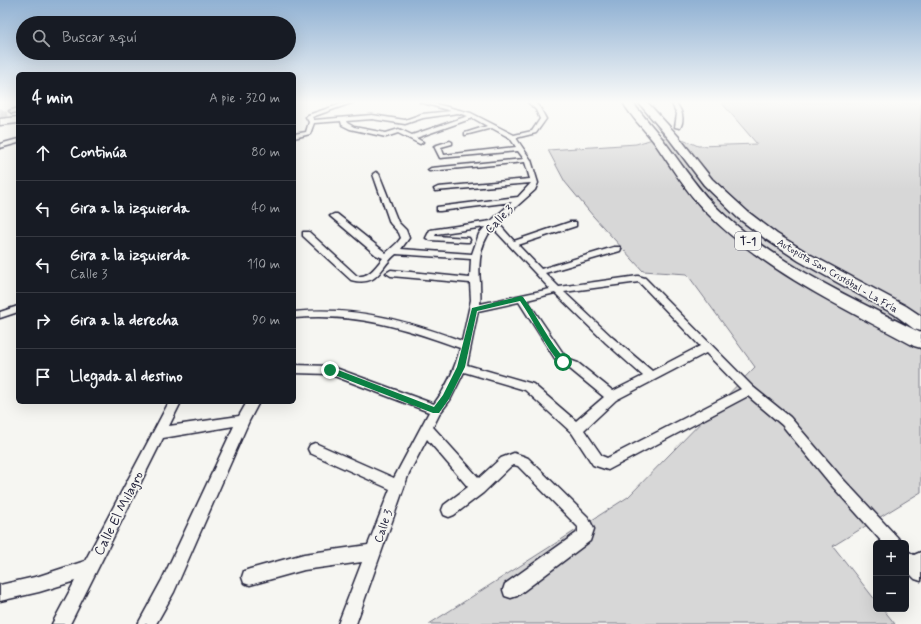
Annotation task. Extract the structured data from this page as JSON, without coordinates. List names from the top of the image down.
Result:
{
  "streets": {
    "highway": ["T-1", "Autopista San Cristóbal - La Fría"],
    "street": ["Calle 3", "Calle El Milagro"]
  },
  "page": {
    "search": "Buscar aquí",
    "heading": ["4 min", "A pie · 320 m"],
    "list": [
      ["Continúa", "80 m"],
      ["Gira a la izquierda", "40 m"],
      ["Gira a la izquierda", "Calle 3", "110 m"],
      ["Gira a la derecha", "90 m"],
      "Llegada al destino"
    ],
    "map_buttons": ["+", "−"]
  }
}
